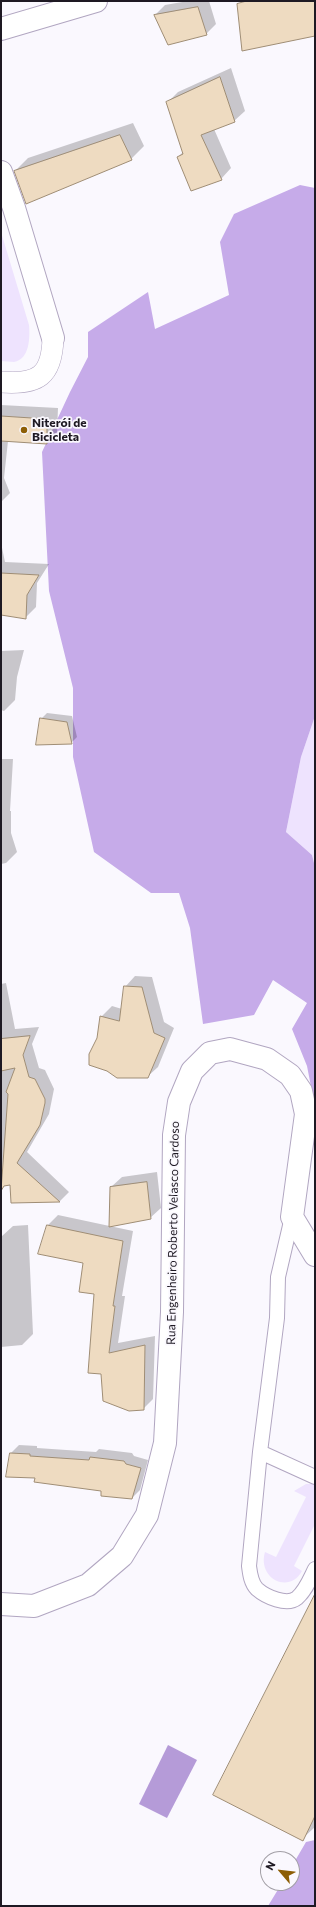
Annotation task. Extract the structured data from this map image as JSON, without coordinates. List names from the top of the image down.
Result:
{
  "streets": {
    "street": ["Rua Engenheiro Roberto Velasco Cardoso"]
  },
  "places": ["Niterói de Bicicleta"],
  "north": "top left"
}
